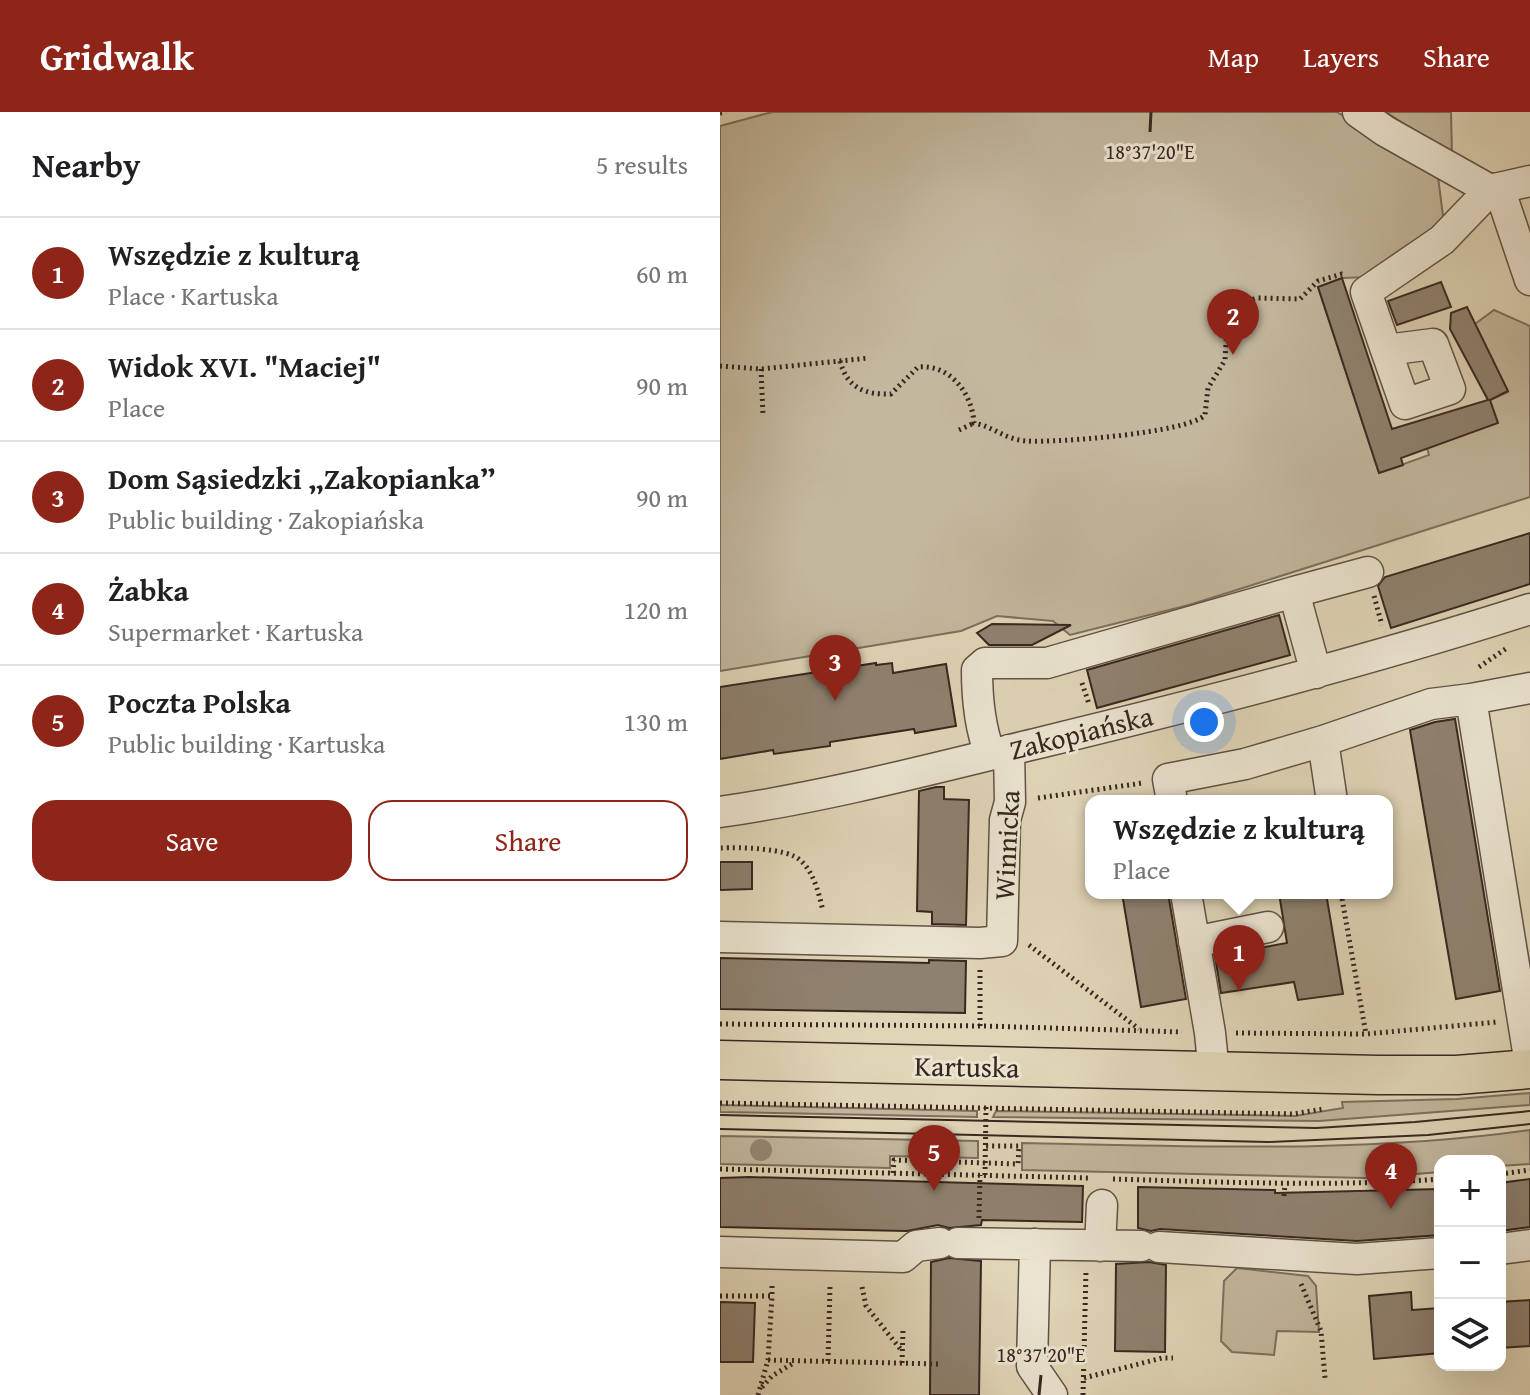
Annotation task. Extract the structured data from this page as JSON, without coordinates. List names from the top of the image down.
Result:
{
  "streets": {
    "main road": ["Kartuska"],
    "street": ["Zakopiańska", "Winnicka"]
  },
  "crossings": [
    ["Zakopiańska", "Winnicka"]
  ],
  "page": {
    "header": "Gridwalk",
    "nav": ["Map", "Layers", "Share"],
    "heading": ["Nearby", "5 results"],
    "list": [
      {
        "mark": "1",
        "name": "Wszędzie z kulturą",
        "note": "Place · Kartuska",
        "value": "60 m"
      },
      {
        "mark": "2",
        "name": "Widok XVI. \"Maciej\"",
        "note": "Place",
        "value": "90 m"
      },
      {
        "mark": "3",
        "name": "Dom Sąsiedzki „Zakopianka”",
        "note": "Public building · Zakopiańska",
        "value": "90 m"
      },
      {
        "mark": "4",
        "name": "Żabka",
        "note": "Supermarket · Kartuska",
        "value": "120 m"
      },
      {
        "mark": "5",
        "name": "Poczta Polska",
        "note": "Public building · Kartuska",
        "value": "130 m"
      }
    ],
    "pins": [
      "2",
      "3",
      "1",
      "5",
      "4"
    ],
    "buttons": ["Save", "Share"],
    "popup": ["Wszędzie z kulturą", "Place"],
    "map_buttons": ["+", "−"]
  },
  "coordinates": ["18°37'20\"E"]
}
